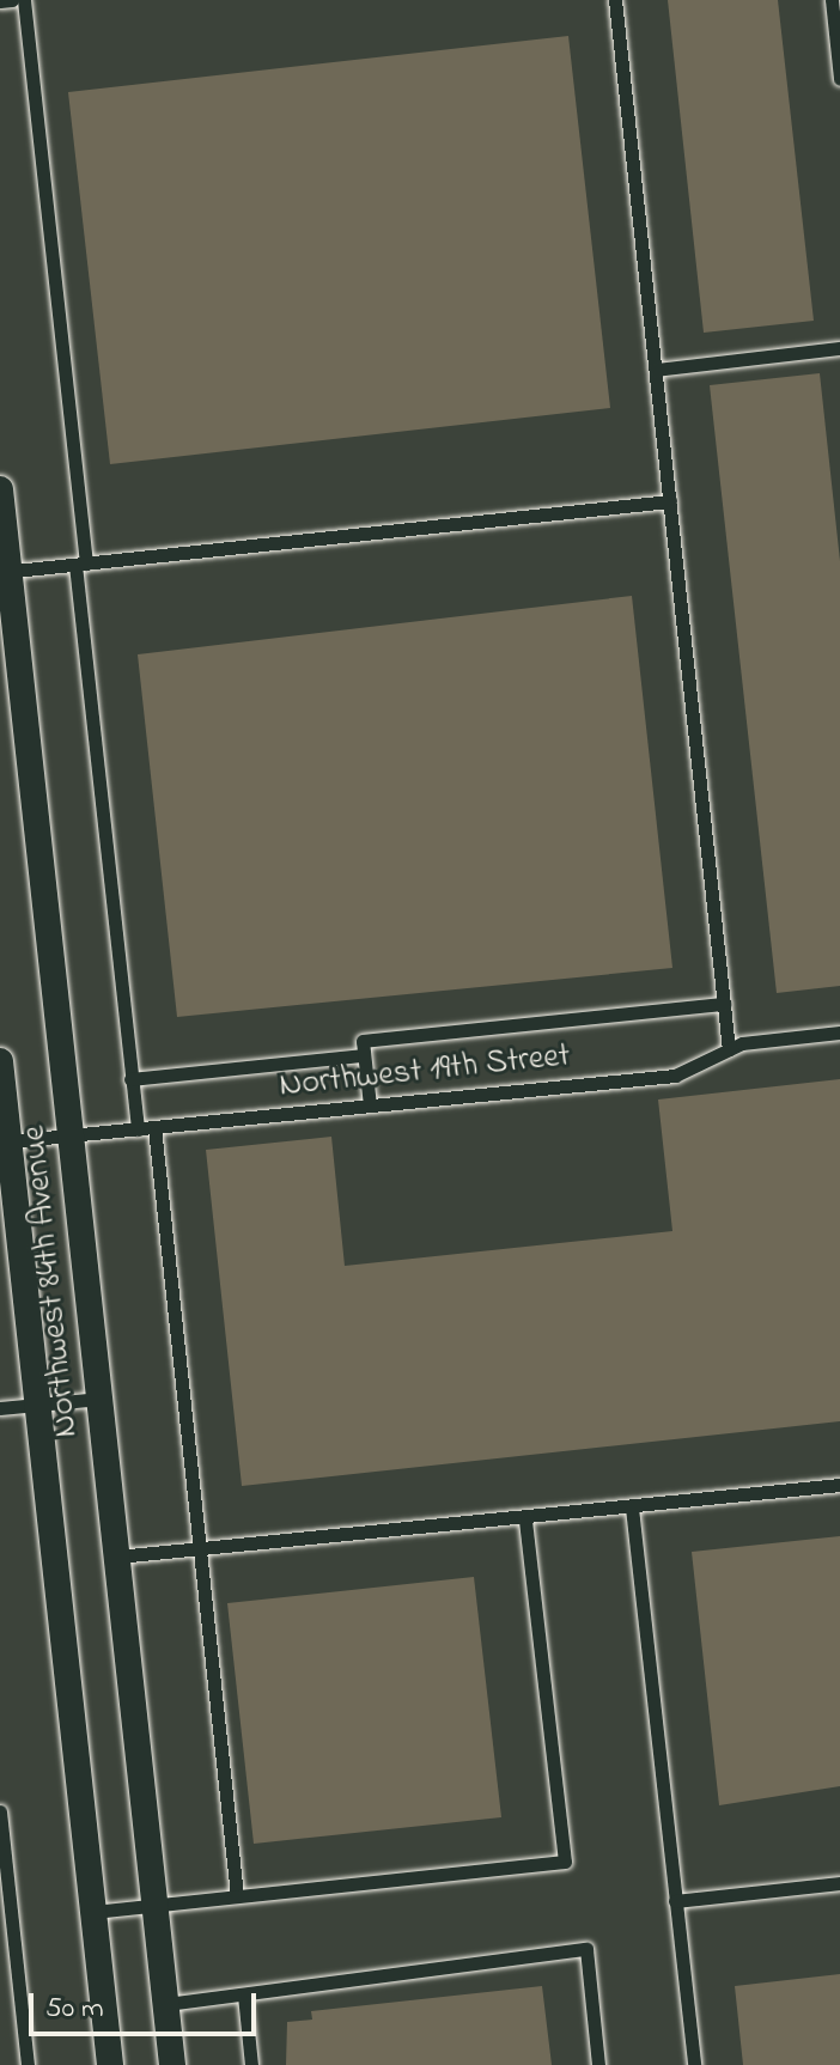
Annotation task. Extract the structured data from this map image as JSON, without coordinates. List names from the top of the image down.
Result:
{
  "streets": {
    "street": ["Northwest 84th Avenue"],
    "lane": ["Northwest 19th Street"]
  },
  "crossings": [
    ["Northwest 19th Street", "Northwest 84th Avenue"]
  ],
  "scale_bar": "50 m"
}
